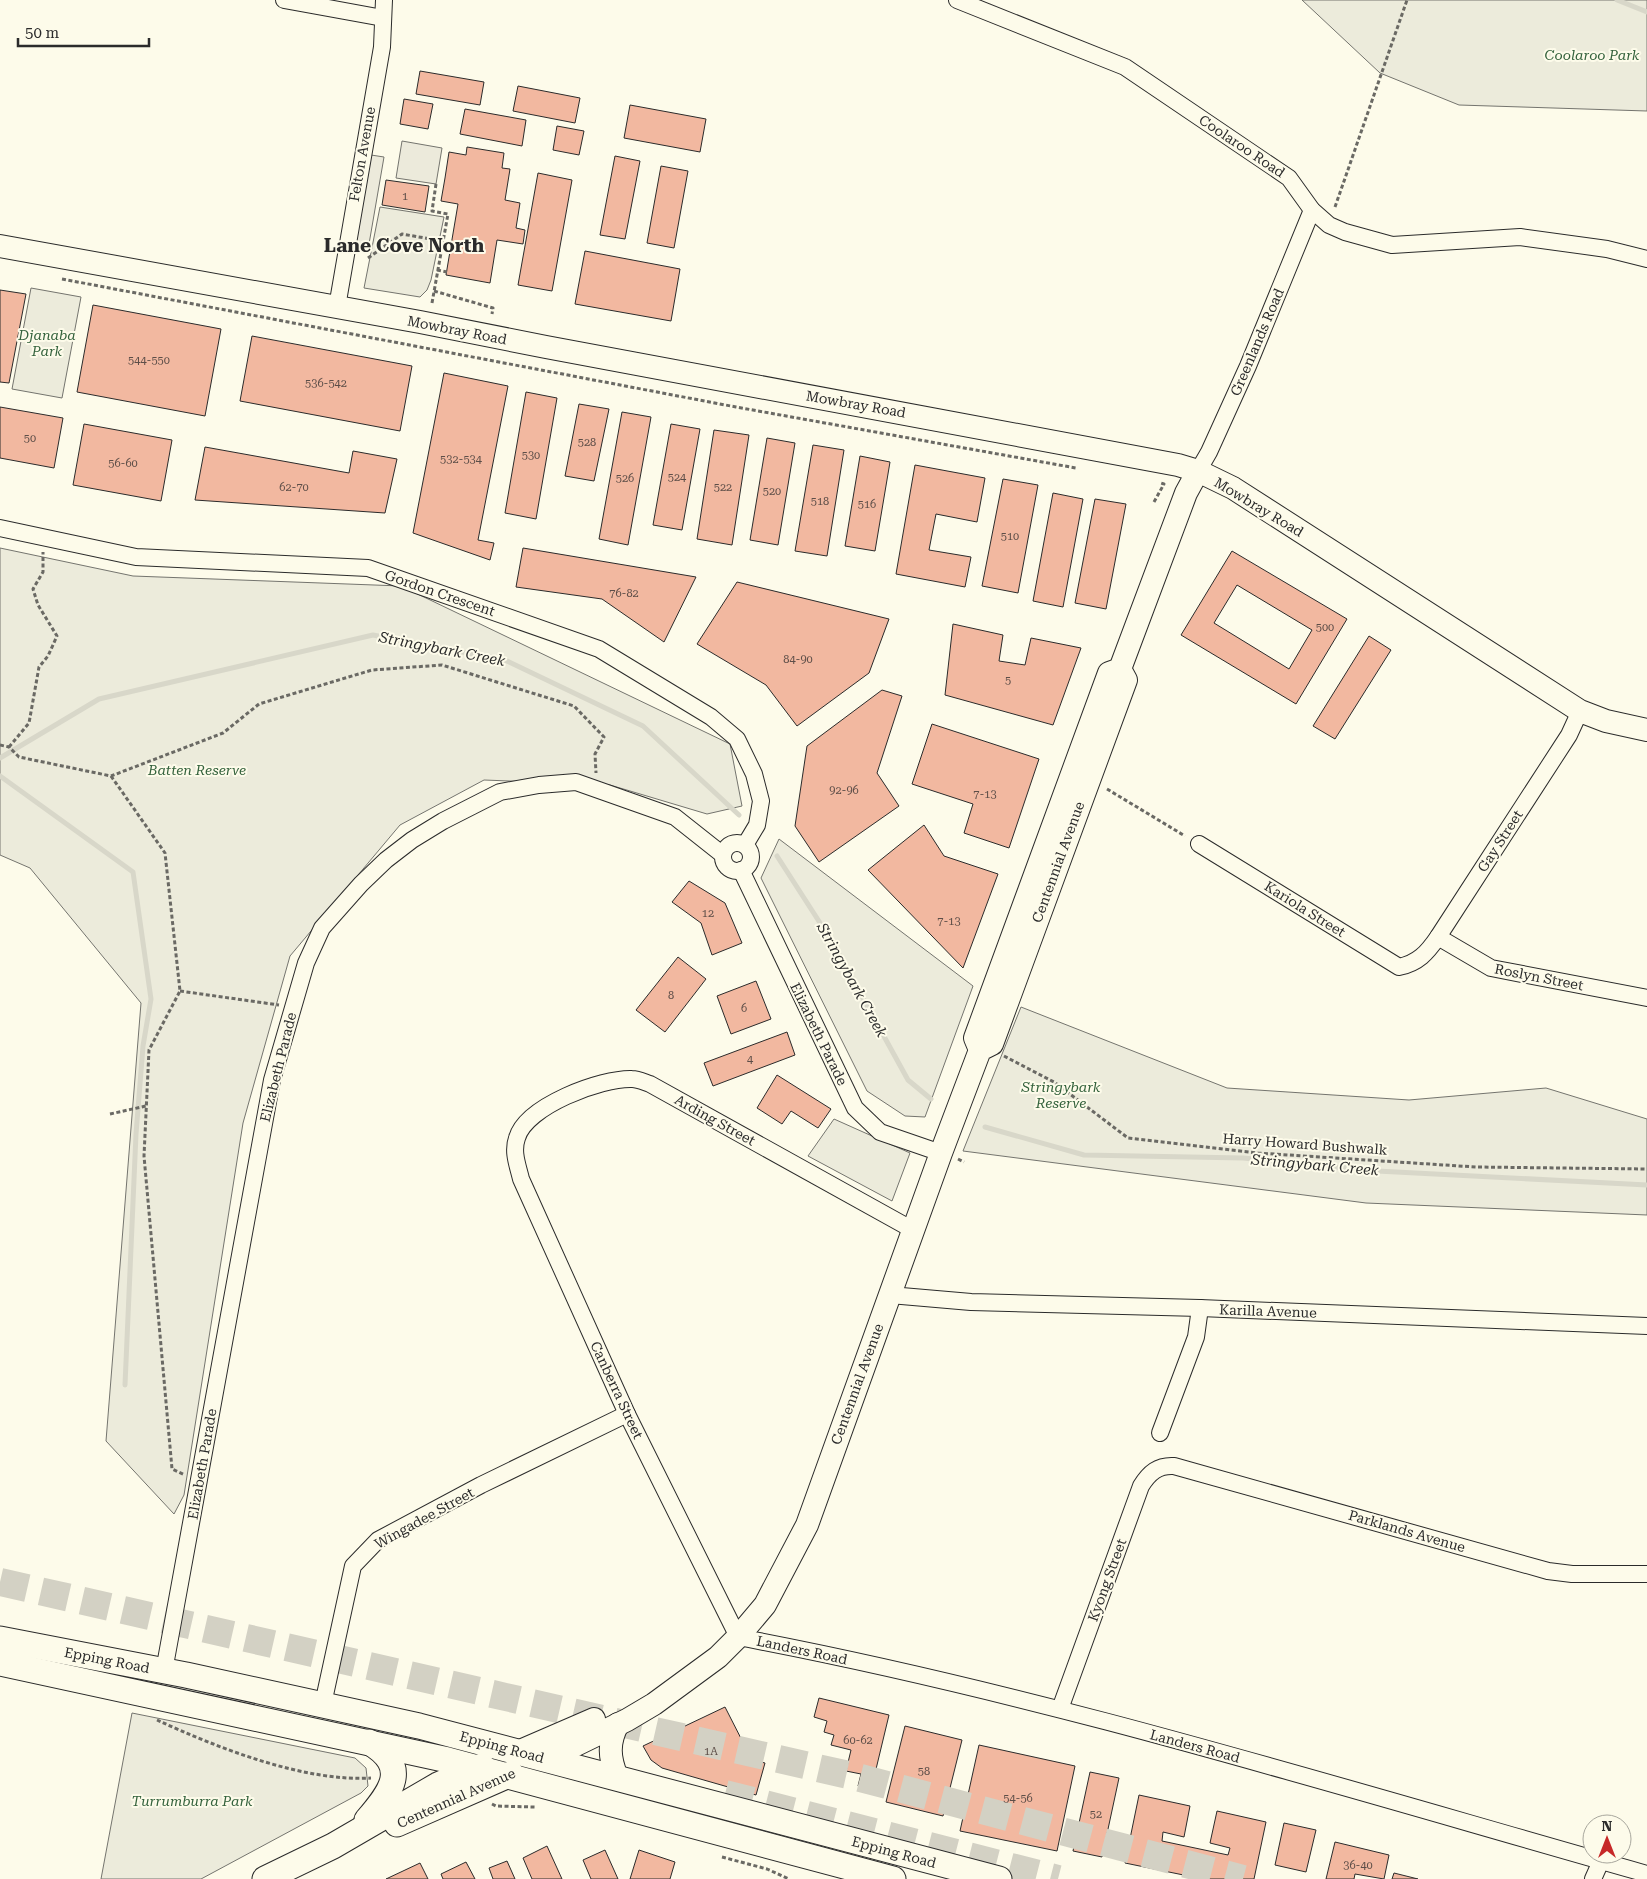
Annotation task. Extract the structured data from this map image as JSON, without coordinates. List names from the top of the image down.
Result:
{
  "streets": {
    "main road": ["Mowbray Road", "Centennial Avenue", "Epping Road"],
    "street": [
      "Coolaroo Road",
      "Felton Avenue",
      "Greenlands Road",
      "Gordon Crescent",
      "Gay Street",
      "Kariola Street",
      "Roslyn Street",
      "Elizabeth Parade",
      "Arding Street",
      "Karilla Avenue",
      "Canberra Street",
      "Wingadee Street",
      "Parklands Avenue",
      "Kyong Street",
      "Landers Road"
    ],
    "path": ["Harry Howard Bushwalk"]
  },
  "crossings": [
    ["Coolaroo Road", "Greenlands Road"],
    ["Felton Avenue", "Mowbray Road"],
    ["Mowbray Road", "Greenlands Road"],
    ["Mowbray Road", "Gay Street"],
    ["Mowbray Road", "Centennial Avenue"],
    ["Greenlands Road", "Centennial Avenue"],
    ["Gordon Crescent", "Elizabeth Parade"],
    ["Gay Street", "Kariola Street"],
    ["Gay Street", "Roslyn Street"],
    ["Centennial Avenue", "Elizabeth Parade"],
    ["Centennial Avenue", "Arding Street"],
    ["Centennial Avenue", "Harry Howard Bushwalk"],
    ["Centennial Avenue", "Karilla Avenue"],
    ["Centennial Avenue", "Canberra Street"],
    ["Centennial Avenue", "Landers Road"],
    ["Centennial Avenue", "Epping Road"],
    ["Elizabeth Parade", "Epping Road"],
    ["Arding Street", "Canberra Street"],
    ["Canberra Street", "Wingadee Street"],
    ["Canberra Street", "Landers Road"],
    ["Wingadee Street", "Epping Road"],
    ["Parklands Avenue", "Kyong Street"],
    ["Kyong Street", "Landers Road"]
  ],
  "districts": ["Lane Cove North"],
  "water": ["Stringybark Creek"],
  "parks": [
    "Coolaroo Park",
    "Djanaba Park",
    "Batten Reserve",
    "Stringybark Reserve",
    "Turrumburra Park"
  ],
  "house_numbers": [
    "1",
    "544-550",
    "536-542",
    "50",
    "528",
    "530",
    "532-534",
    "56-60",
    "524",
    "526",
    "62-70",
    "522",
    "520",
    "518",
    "516",
    "510",
    "76-82",
    "500",
    "84-90",
    "5",
    "92-96",
    "7-13",
    "12",
    "7-13",
    "8",
    "6",
    "4",
    "60-62",
    "1A",
    "58",
    "54-56",
    "52",
    "36-40"
  ],
  "scale_bar": "50 m",
  "north": "top"
}
